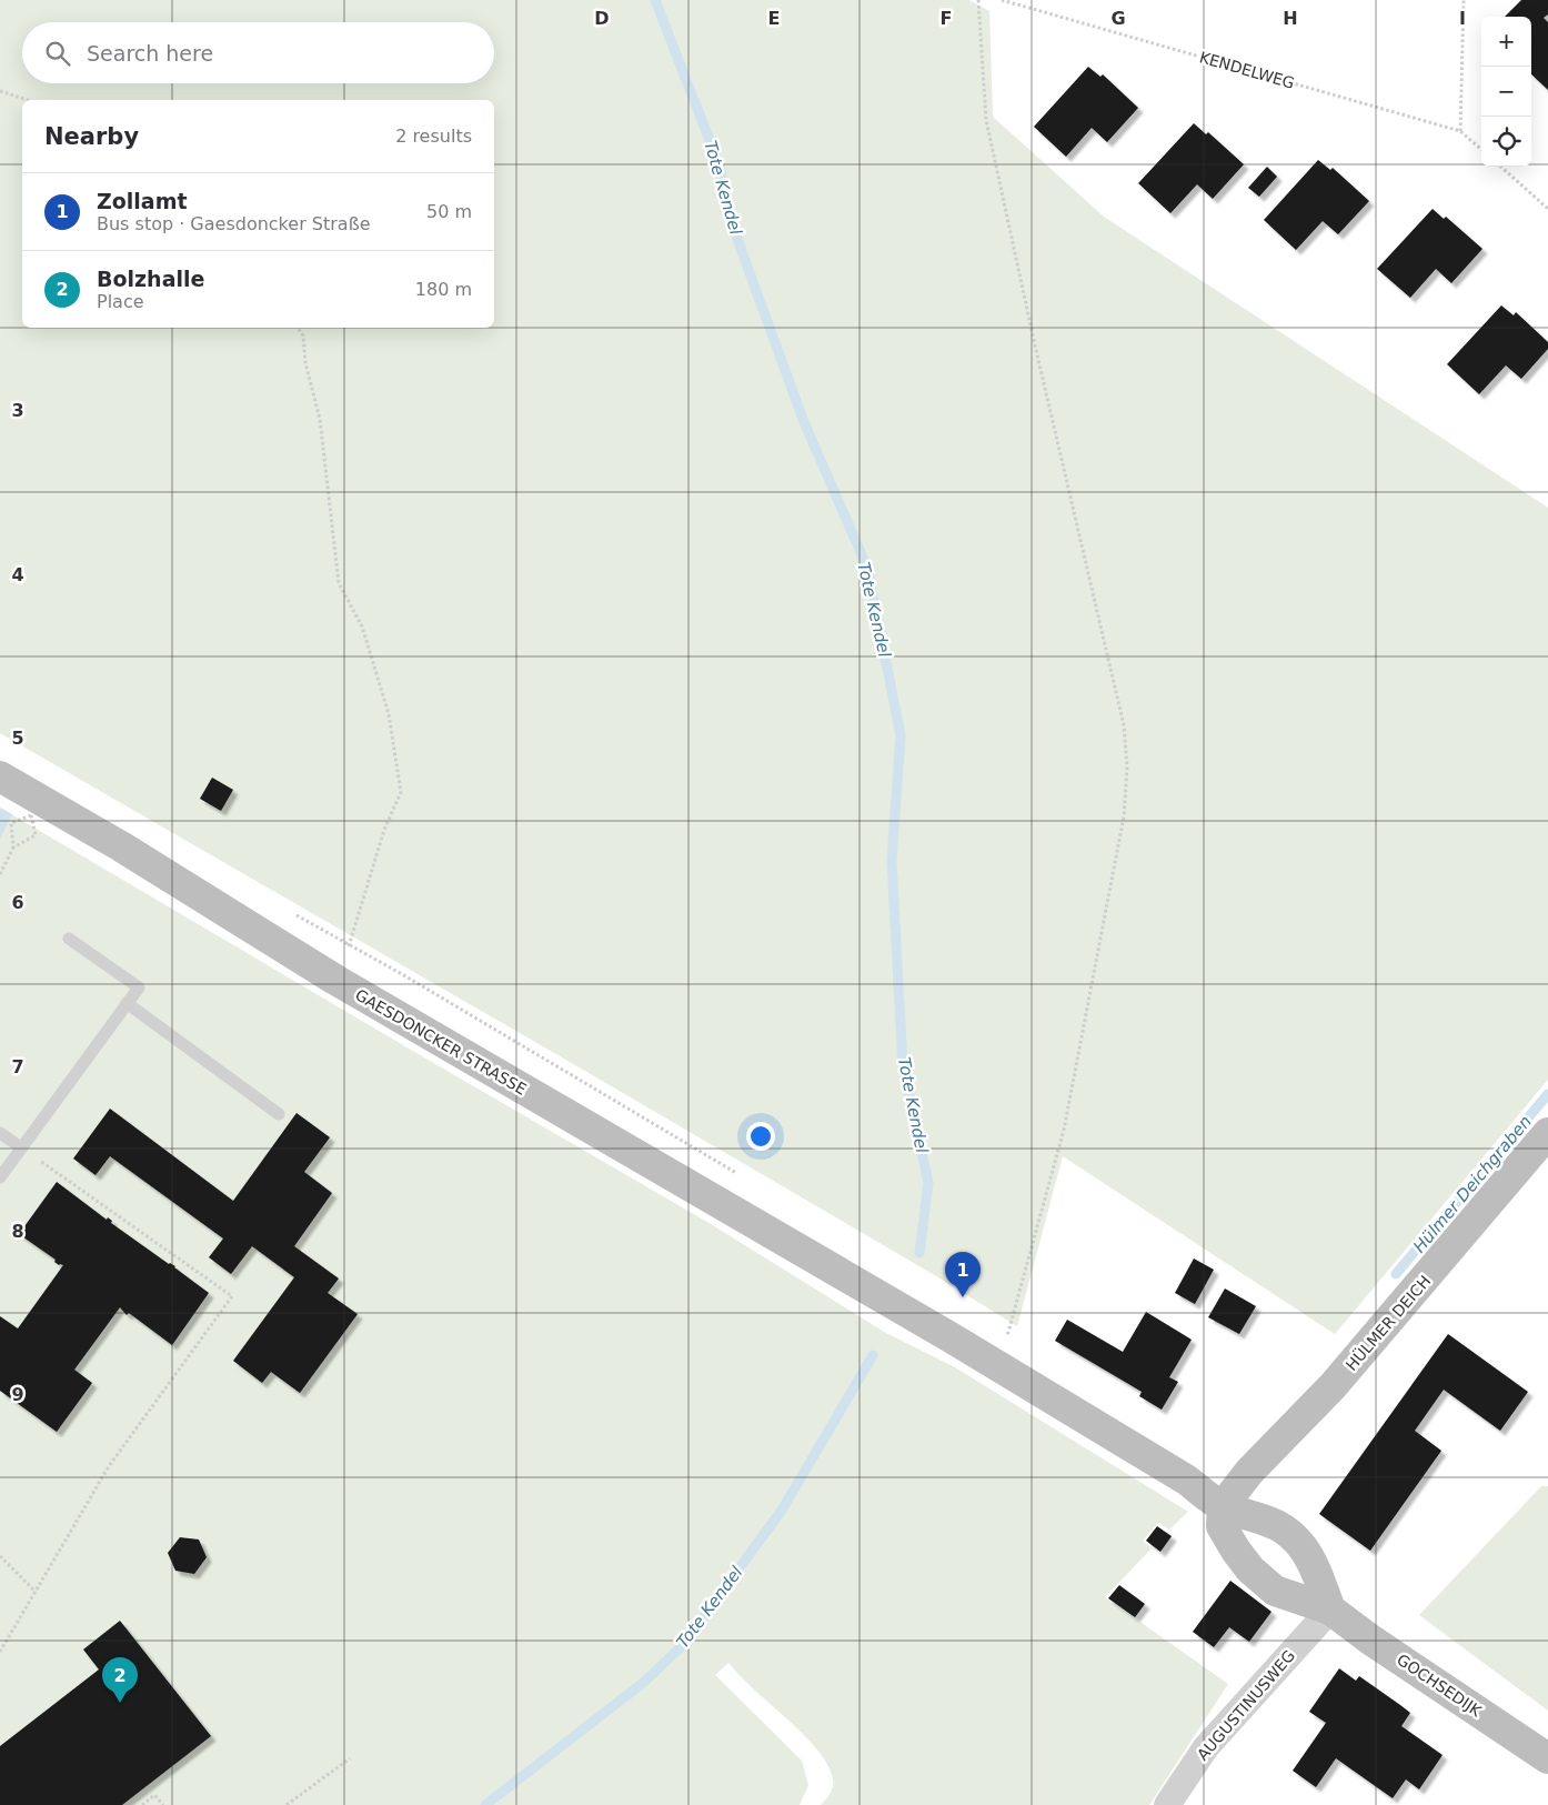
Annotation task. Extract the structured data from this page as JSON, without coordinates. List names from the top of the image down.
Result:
{
  "streets": {
    "main road": ["GAESDONCKER STRASSE", "HÜLMER DEICH", "GOCHSEDIJK"],
    "street": ["AUGUSTINUSWEG"],
    "path": ["KENDELWEG"]
  },
  "crossings": [
    ["GAESDONCKER STRASSE", "HÜLMER DEICH"],
    ["GAESDONCKER STRASSE", "GOCHSEDIJK"],
    ["HÜLMER DEICH", "GOCHSEDIJK"],
    ["GOCHSEDIJK", "AUGUSTINUSWEG"]
  ],
  "water": ["Tote Kendel", "Hülmer Deichgraben"],
  "page": {
    "map_buttons": ["+", "−"],
    "search": "Search here",
    "heading": ["Nearby", "2 results"],
    "list": [
      {
        "mark": "1",
        "name": "Zollamt",
        "note": "Bus stop · Gaesdoncker Straße",
        "value": "50 m"
      },
      {
        "mark": "2",
        "name": "Bolzhalle",
        "note": "Place",
        "value": "180 m"
      }
    ],
    "pins": ["1", "2"]
  },
  "grid": {
    "columns": [
      "D",
      "E",
      "F",
      "G",
      "H",
      "I"
    ],
    "rows": [
      "3",
      "4",
      "5",
      "6",
      "7",
      "8",
      "9"
    ]
  }
}
